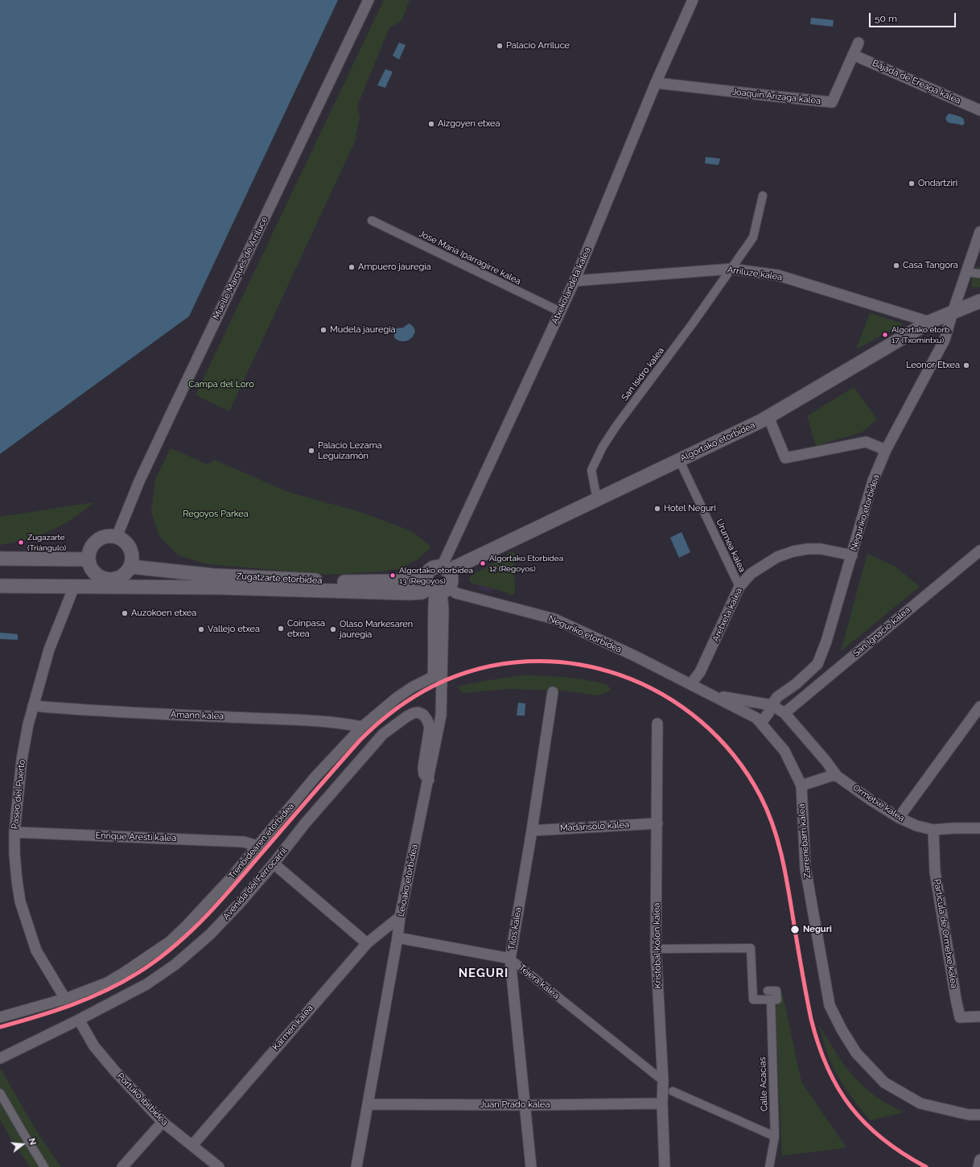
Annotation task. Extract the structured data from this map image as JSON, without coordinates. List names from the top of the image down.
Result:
{
  "streets": {
    "street": [
      "Bajada de Ereaga kalea",
      "Joaquin Arizaga kalea",
      "Jose Maria Iparragirre kalea",
      "Muelle Marqués de Arriluce",
      "Arriluze kalea",
      "Atxekolandeta kalea",
      "San Isidro kalea",
      "Algortako etorbidea",
      "Neguriko etorbidea",
      "Urumea kalea",
      "Zugatzarte etorbidea",
      "Aretxeta kalea",
      "San Ignacio kalea",
      "Amann kalea",
      "Paseo del Puerto",
      "Ormetxe kalea",
      "Madarisolo kalea",
      "Enrique Aresti kalea",
      "Trenbidearen etorbidea",
      "Zarrenebarri kalea",
      "Leioako etorbidea",
      "Avenida del Ferrocarril",
      "Tilos kalea",
      "Particula de Ormetxe kalea",
      "Kristobal Kolon kalea",
      "Tejera kalea",
      "Karmen kalea",
      "Calle Acacias",
      "Portuko ibilbidea",
      "Juan Prado kalea"
    ]
  },
  "crossings": [
    ["Bajada de Ereaga kalea", "Joaquin Arizaga kalea"],
    ["Joaquin Arizaga kalea", "Atxekolandeta kalea"],
    ["Jose Maria Iparragirre kalea", "Atxekolandeta kalea"],
    ["Muelle Marqués de Arriluce", "Zugatzarte etorbidea"],
    ["Arriluze kalea", "Atxekolandeta kalea"],
    ["Arriluze kalea", "San Isidro kalea"],
    ["Arriluze kalea", "Algortako etorbidea"],
    ["Atxekolandeta kalea", "Algortako etorbidea"],
    ["Atxekolandeta kalea", "Neguriko etorbidea"],
    ["Atxekolandeta kalea", "Zugatzarte etorbidea"],
    ["Atxekolandeta kalea", "Trenbidearen etorbidea"],
    ["Atxekolandeta kalea", "Leioako etorbidea"],
    ["San Isidro kalea", "Algortako etorbidea"],
    ["Algortako etorbidea", "Neguriko etorbidea"],
    ["Algortako etorbidea", "Urumea kalea"],
    ["Algortako etorbidea", "Zugatzarte etorbidea"],
    ["Algortako etorbidea", "Trenbidearen etorbidea"],
    ["Algortako etorbidea", "Leioako etorbidea"],
    ["Neguriko etorbidea", "Zugatzarte etorbidea"],
    ["Neguriko etorbidea", "Aretxeta kalea"],
    ["Neguriko etorbidea", "San Ignacio kalea"],
    ["Neguriko etorbidea", "Ormetxe kalea"],
    ["Neguriko etorbidea", "Trenbidearen etorbidea"],
    ["Neguriko etorbidea", "Zarrenebarri kalea"],
    ["Neguriko etorbidea", "Leioako etorbidea"],
    ["Urumea kalea", "Aretxeta kalea"],
    ["Zugatzarte etorbidea", "Paseo del Puerto"],
    ["Zugatzarte etorbidea", "Trenbidearen etorbidea"],
    ["Zugatzarte etorbidea", "Leioako etorbidea"],
    ["Amann kalea", "Paseo del Puerto"],
    ["Amann kalea", "Trenbidearen etorbidea"],
    ["Paseo del Puerto", "Enrique Aresti kalea"],
    ["Paseo del Puerto", "Trenbidearen etorbidea"],
    ["Ormetxe kalea", "Particula de Ormetxe kalea"],
    ["Madarisolo kalea", "Tilos kalea"],
    ["Madarisolo kalea", "Kristobal Kolon kalea"],
    ["Enrique Aresti kalea", "Trenbidearen etorbidea"],
    ["Trenbidearen etorbidea", "Leioako etorbidea"],
    ["Leioako etorbidea", "Avenida del Ferrocarril"],
    ["Leioako etorbidea", "Tejera kalea"],
    ["Leioako etorbidea", "Karmen kalea"],
    ["Leioako etorbidea", "Juan Prado kalea"],
    ["Avenida del Ferrocarril", "Portuko ibilbidea"],
    ["Tilos kalea", "Tejera kalea"],
    ["Tilos kalea", "Juan Prado kalea"],
    ["Kristobal Kolon kalea", "Juan Prado kalea"],
    ["Karmen kalea", "Portuko ibilbidea"]
  ],
  "districts": ["NEGURI"],
  "parks": ["Campa del Loro", "Regoyos Parkea"],
  "places": [
    "Palacio Arriluce",
    "Aizgoyen etxea",
    "Ondartziri",
    "Casa Tangora",
    "Ampuero jauregia",
    "Mudela jauregia",
    "Algortako etorb. 17 (Txomintxu)",
    "Leonor Etxea",
    "Palacio Lezama Leguizamón",
    "Hotel Neguri",
    "Zugazarte (Triángulo)",
    "Algortako Etorbidea 12 (Regoyos)",
    "Algortako etorbidea 13 (Regoyos)",
    "Auzokoen etxea",
    "Coinpasa etxea",
    "Vallejo etxea",
    "Olaso Markesaren jauregia",
    "Neguri"
  ],
  "scale_bar": "50 m",
  "north": "right"
}
